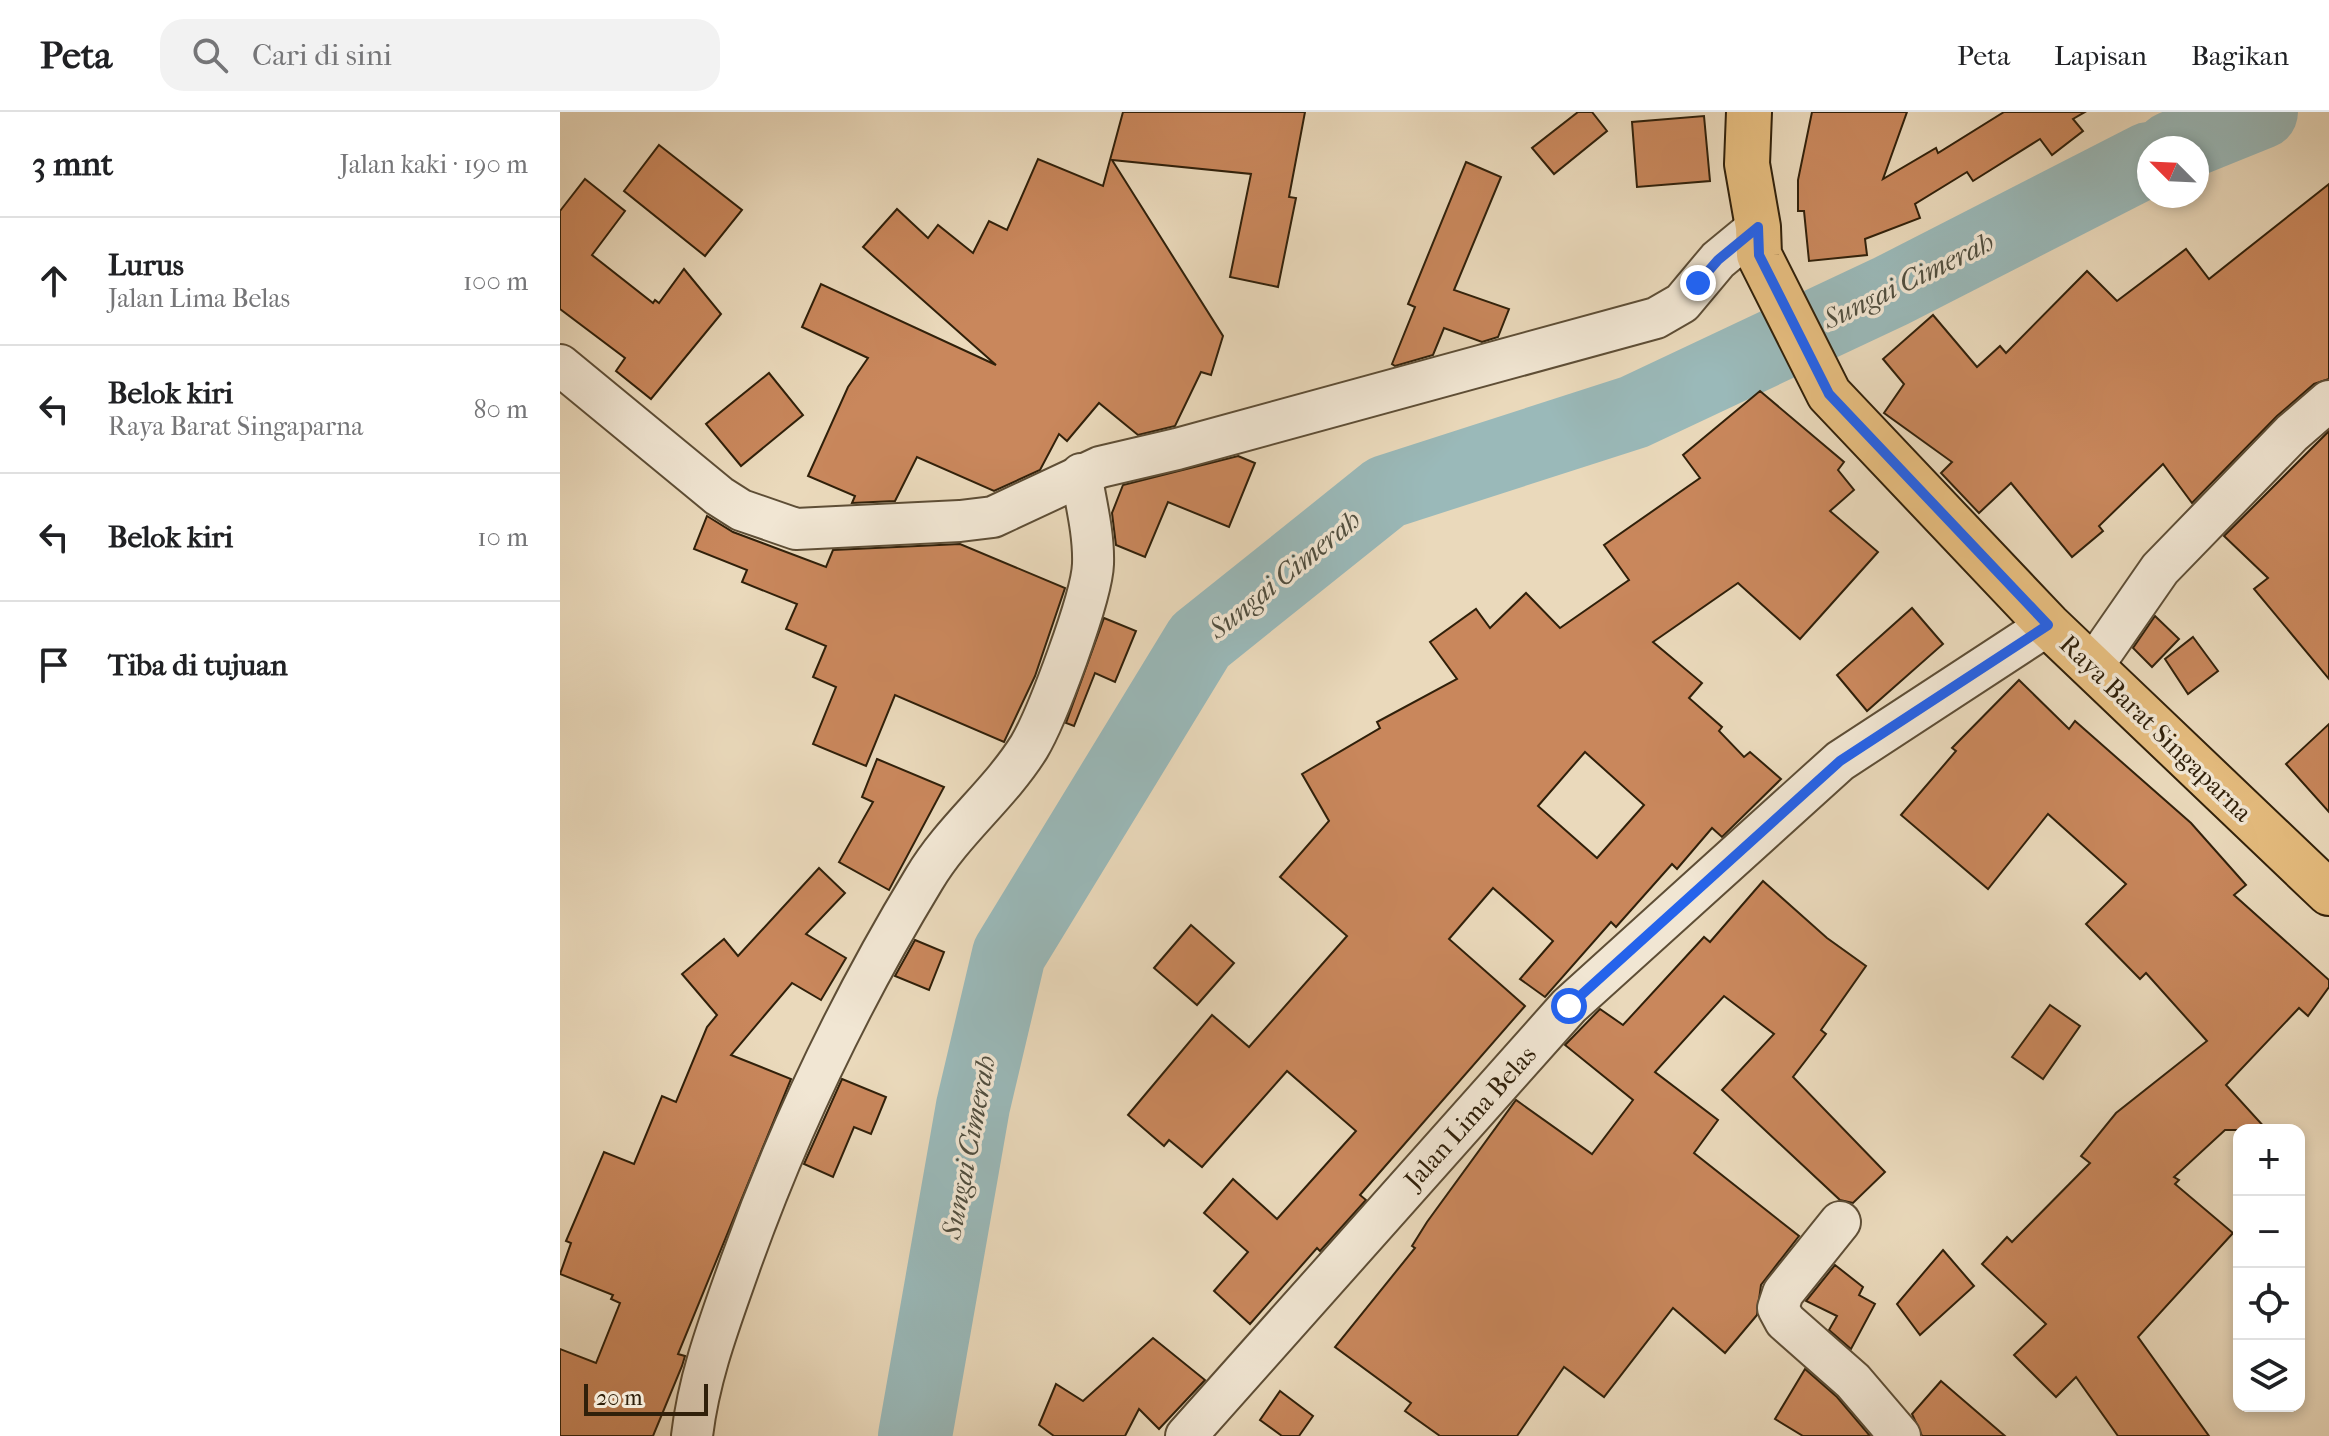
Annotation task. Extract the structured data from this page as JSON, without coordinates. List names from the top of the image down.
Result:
{
  "streets": {
    "main road": ["Raya Barat Singaparna"],
    "street": ["Jalan Lima Belas"]
  },
  "crossings": [
    ["Raya Barat Singaparna", "Jalan Lima Belas"]
  ],
  "water": ["Sungai Cimerah"],
  "scale_bar": "20 m",
  "north": "top left",
  "page": {
    "header": "Peta",
    "search": "Cari di sini",
    "nav": ["Peta", "Lapisan", "Bagikan"],
    "heading": ["3 mnt", "Jalan kaki · 190 m"],
    "list": [
      ["Lurus", "Jalan Lima Belas", "100 m"],
      ["Belok kiri", "Raya Barat Singaparna", "80 m"],
      ["Belok kiri", "10 m"],
      "Tiba di tujuan"
    ],
    "map_buttons": ["+", "−"],
    "scale": "20 m"
  }
}
